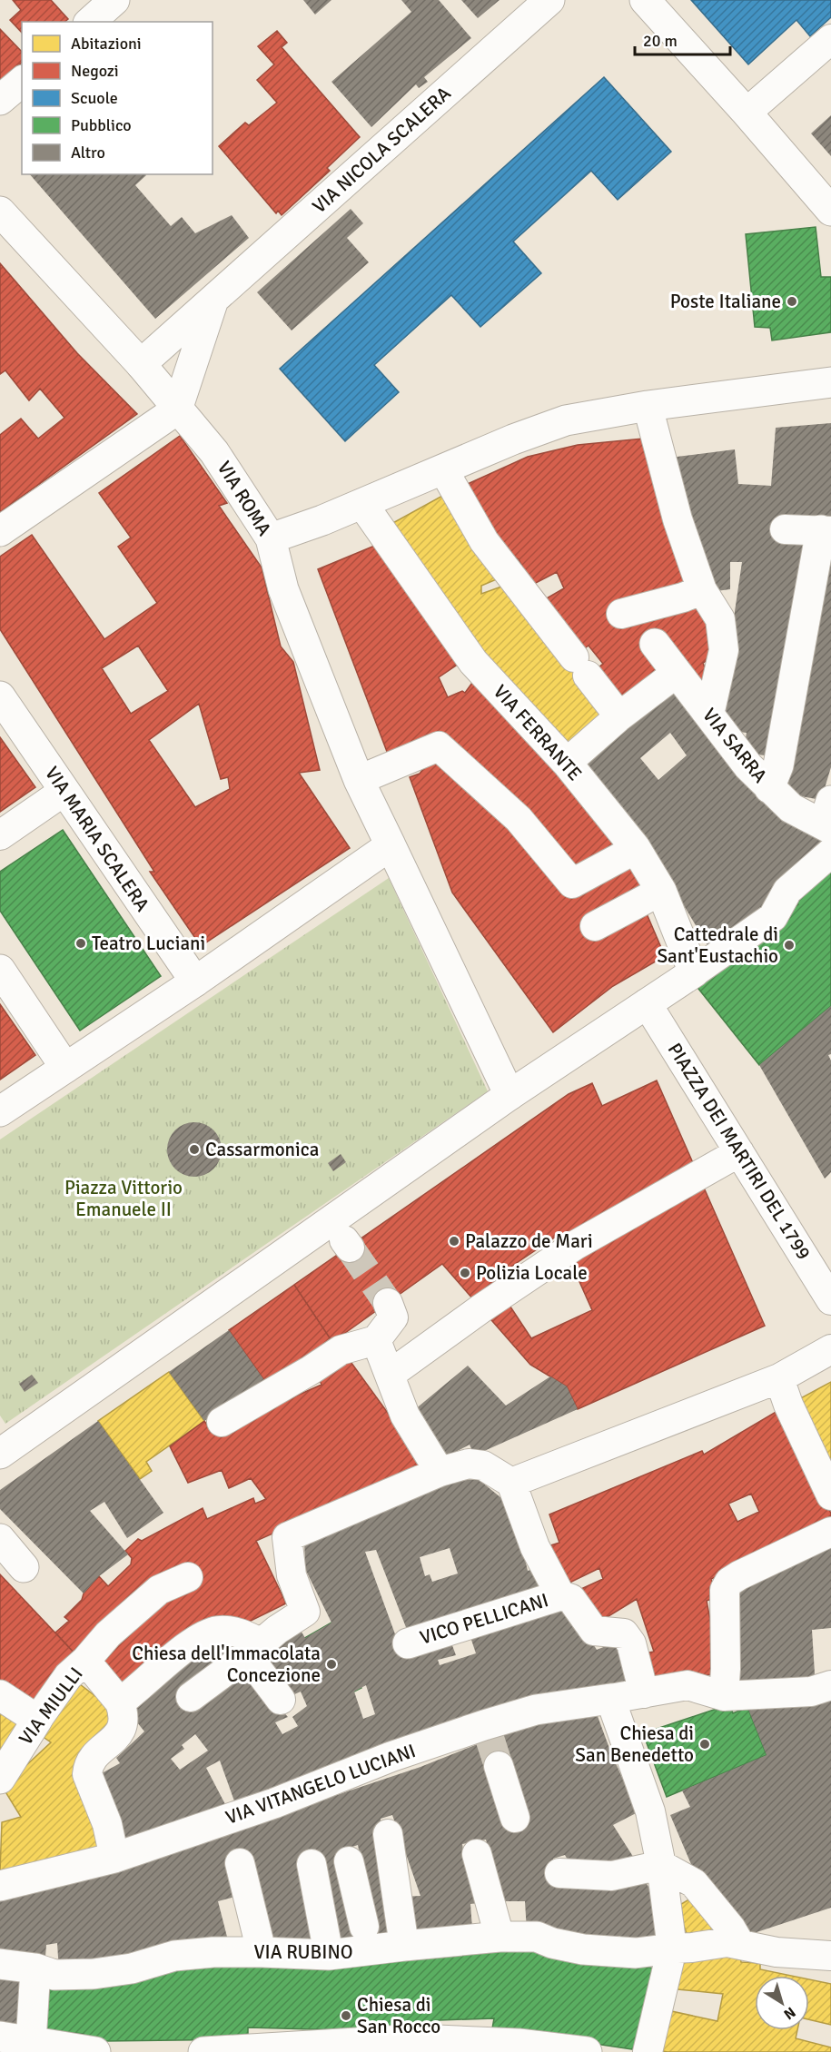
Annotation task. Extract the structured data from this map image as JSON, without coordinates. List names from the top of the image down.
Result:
{
  "streets": {
    "street": [
      "VIA NICOLA SCALERA",
      "VIA ROMA",
      "VIA FERRANTE",
      "VIA SARRA",
      "VIA MARIA SCALERA",
      "PIAZZA DEI MARTIRI DEL 1799",
      "VICO PELLICANI",
      "VIA MIULLI",
      "VIA VITANGELO LUCIANI",
      "VIA RUBINO"
    ]
  },
  "crossings": [
    ["VIA NICOLA SCALERA", "VIA ROMA"]
  ],
  "parks": ["Piazza Vittorio Emanuele II"],
  "places": [
    "Poste Italiane",
    "Teatro Luciani",
    "Cattedrale di Sant'Eustachio",
    "Cassarmonica",
    "Palazzo de Mari",
    "Polizia Locale",
    "Chiesa dell'Immacolata Concezione",
    "Chiesa di San Benedetto",
    "Chiesa di San Rocco"
  ],
  "legend": [
    "Abitazioni",
    "Negozi",
    "Scuole",
    "Pubblico",
    "Altro"
  ],
  "scale_bar": "20 m",
  "north": "bottom right"
}
